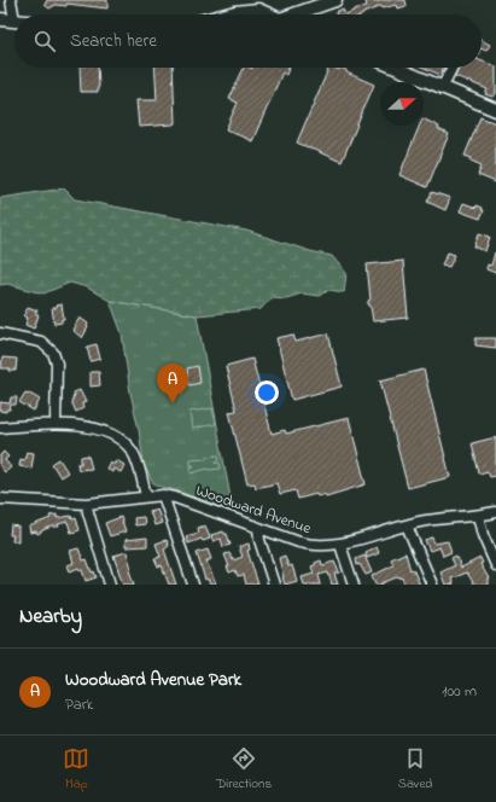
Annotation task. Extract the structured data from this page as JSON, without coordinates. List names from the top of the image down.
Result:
{
  "streets": {
    "street": ["Woodward Avenue"]
  },
  "north": "right",
  "page": {
    "search": "Search here",
    "pins": "A",
    "heading": "Nearby",
    "list": [
      {
        "mark": "A",
        "name": "Woodward Avenue Park",
        "note": "Park",
        "value": "100 m"
      }
    ],
    "nav": ["Map", "Directions", "Saved"]
  }
}
